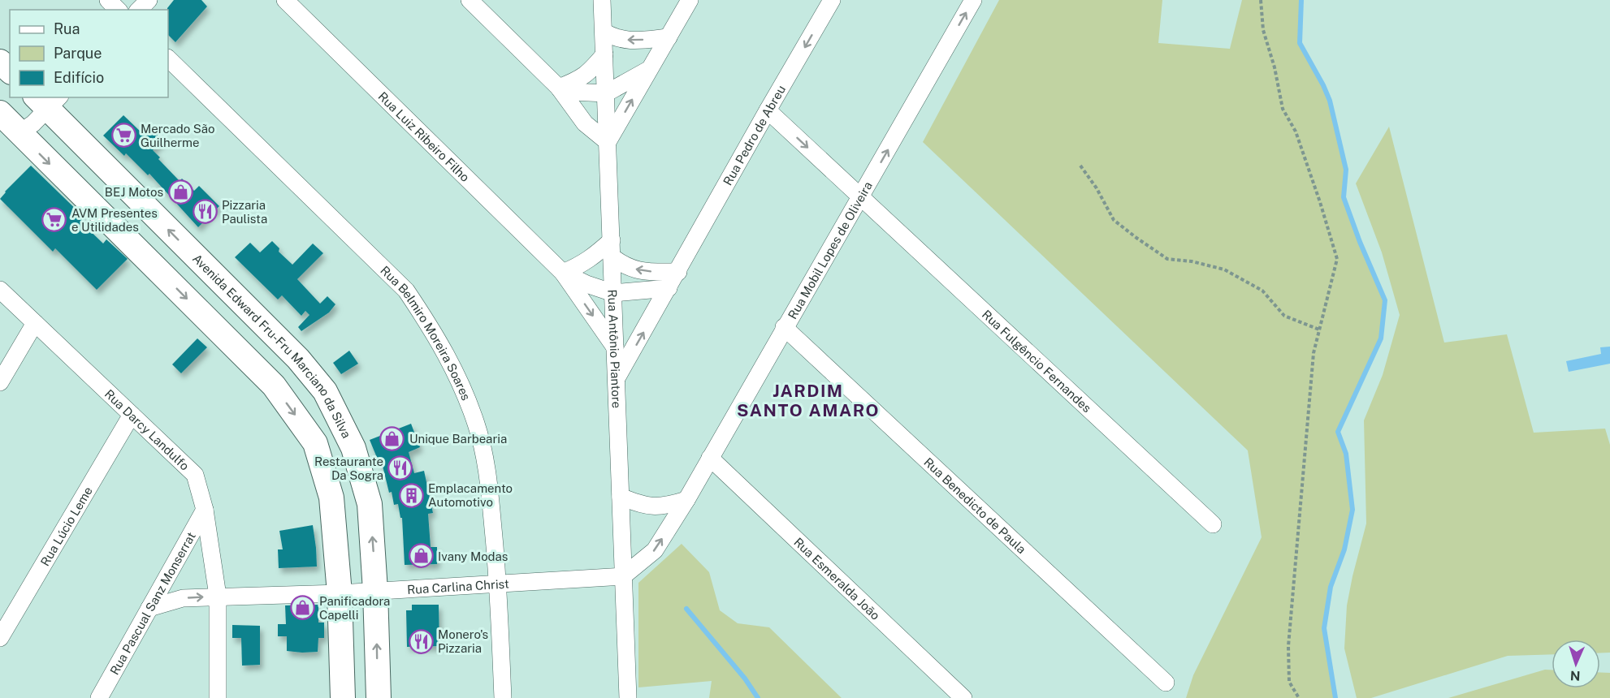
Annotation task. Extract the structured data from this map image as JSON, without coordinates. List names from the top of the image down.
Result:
{
  "streets": {
    "main road": ["Avenida Edward Fru-Fru Marciano da Silva"],
    "street": [
      "Rua Pedro de Abreu",
      "Rua Luiz Ribeiro Filho",
      "Rua Mobil Lopes de Oliveira",
      "Rua Belmiro Moreira Soares",
      "Rua Antônio Piantore",
      "Rua Fulgêncio Fernandes",
      "Rua Darcy Landulfo",
      "Rua Benedicto de Paula",
      "Rua Lúcio Leme",
      "Rua Esmeralda João",
      "Rua Carlina Christ",
      "Rua Pascual Sanz Monserrat"
    ]
  },
  "crossings": [
    ["Rua Pedro de Abreu", "Rua Antônio Piantore"],
    ["Rua Pedro de Abreu", "Rua Fulgêncio Fernandes"],
    ["Rua Luiz Ribeiro Filho", "Rua Antônio Piantore"],
    ["Rua Mobil Lopes de Oliveira", "Rua Antônio Piantore"],
    ["Rua Mobil Lopes de Oliveira", "Rua Fulgêncio Fernandes"],
    ["Rua Mobil Lopes de Oliveira", "Rua Benedicto de Paula"],
    ["Rua Mobil Lopes de Oliveira", "Rua Esmeralda João"],
    ["Rua Mobil Lopes de Oliveira", "Rua Carlina Christ"],
    ["Rua Belmiro Moreira Soares", "Rua Carlina Christ"],
    ["Avenida Edward Fru-Fru Marciano da Silva", "Rua Carlina Christ"],
    ["Rua Antônio Piantore", "Rua Carlina Christ"],
    ["Rua Darcy Landulfo", "Rua Lúcio Leme"],
    ["Rua Darcy Landulfo", "Rua Carlina Christ"],
    ["Rua Darcy Landulfo", "Rua Pascual Sanz Monserrat"],
    ["Rua Carlina Christ", "Rua Pascual Sanz Monserrat"]
  ],
  "one_way": ["Rua Mobil Lopes de Oliveira"],
  "districts": ["JARDIM SANTO AMARO"],
  "places": {
    "supermarket": ["Mercado São Guilherme", "AVM Presentes e Utilidades"],
    "shop": [
      "BEJ Motos",
      "Unique Barbearia",
      "Ivany Modas",
      "Panificadora Capelli"
    ],
    "restaurant": ["Pizzaria Paulista", "Restaurante Da Sogra", "Monero's Pizzaria"],
    "building": ["Emplacamento Automotivo"]
  },
  "legend": ["Rua", "Parque", "Edifício"],
  "north": "bottom"
}
